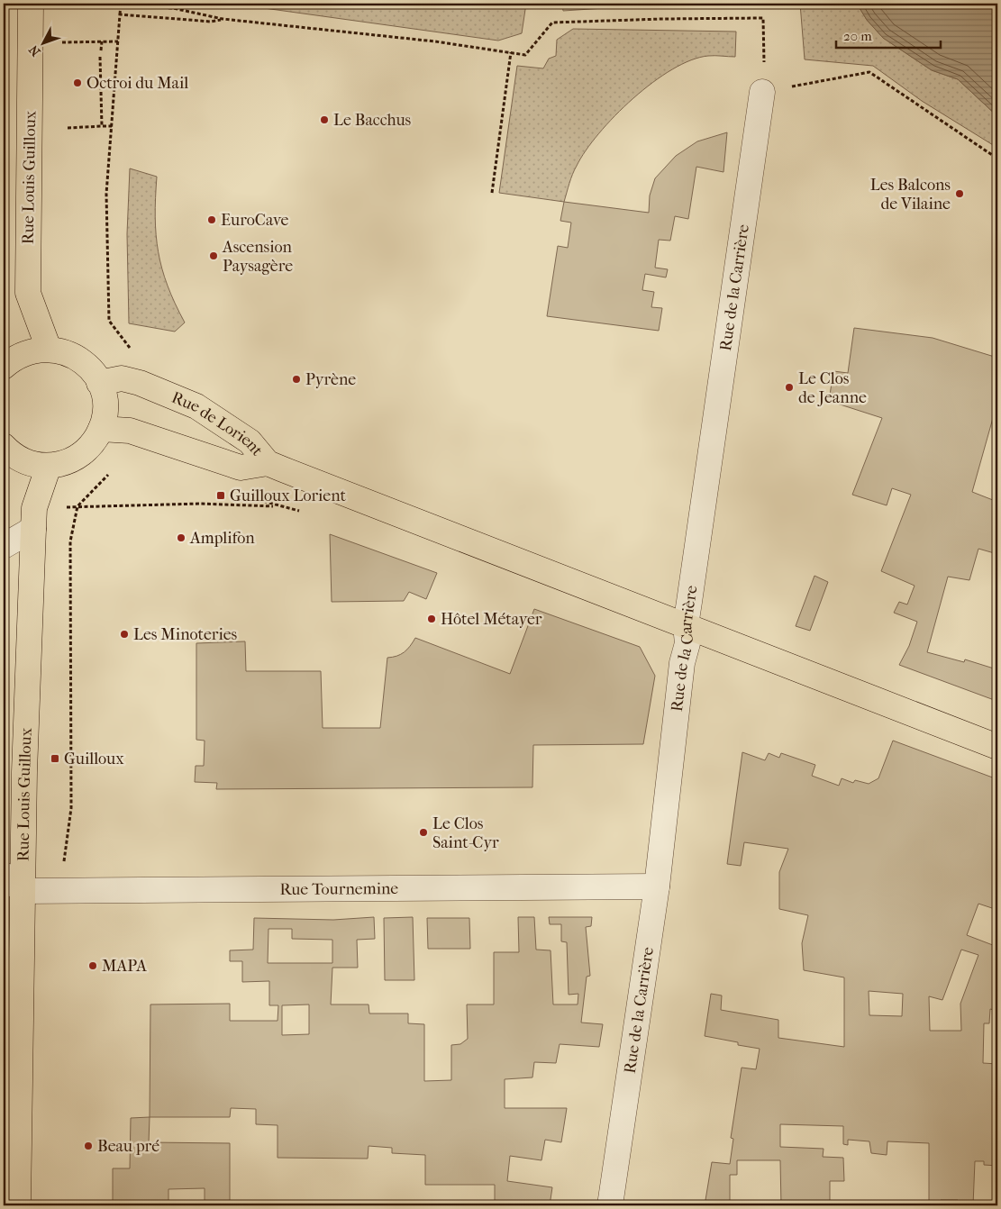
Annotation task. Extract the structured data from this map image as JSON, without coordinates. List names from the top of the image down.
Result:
{
  "streets": {
    "main road": ["Rue Louis Guilloux", "Rue de Lorient"],
    "street": ["Rue de la Carrière", "Rue Tournemine"]
  },
  "crossings": [
    ["Rue Louis Guilloux", "Rue Tournemine"],
    ["Rue de la Carrière", "Rue Tournemine"]
  ],
  "places": {
    "other": [
      "Octroi du Mail",
      "Le Bacchus",
      "Les Balcons de Vilaine",
      "EuroCave",
      "Ascension Paysagère",
      "Pyrène",
      "Le Clos de Jeanne",
      "Amplifon",
      "Hôtel Métayer",
      "Les Minoteries",
      "Le Clos Saint-Cyr",
      "MAPA",
      "Beau pré"
    ],
    "transit": ["Guilloux Lorient", "Guilloux"]
  },
  "scale_bar": "20 m",
  "north": "bottom left"
}
